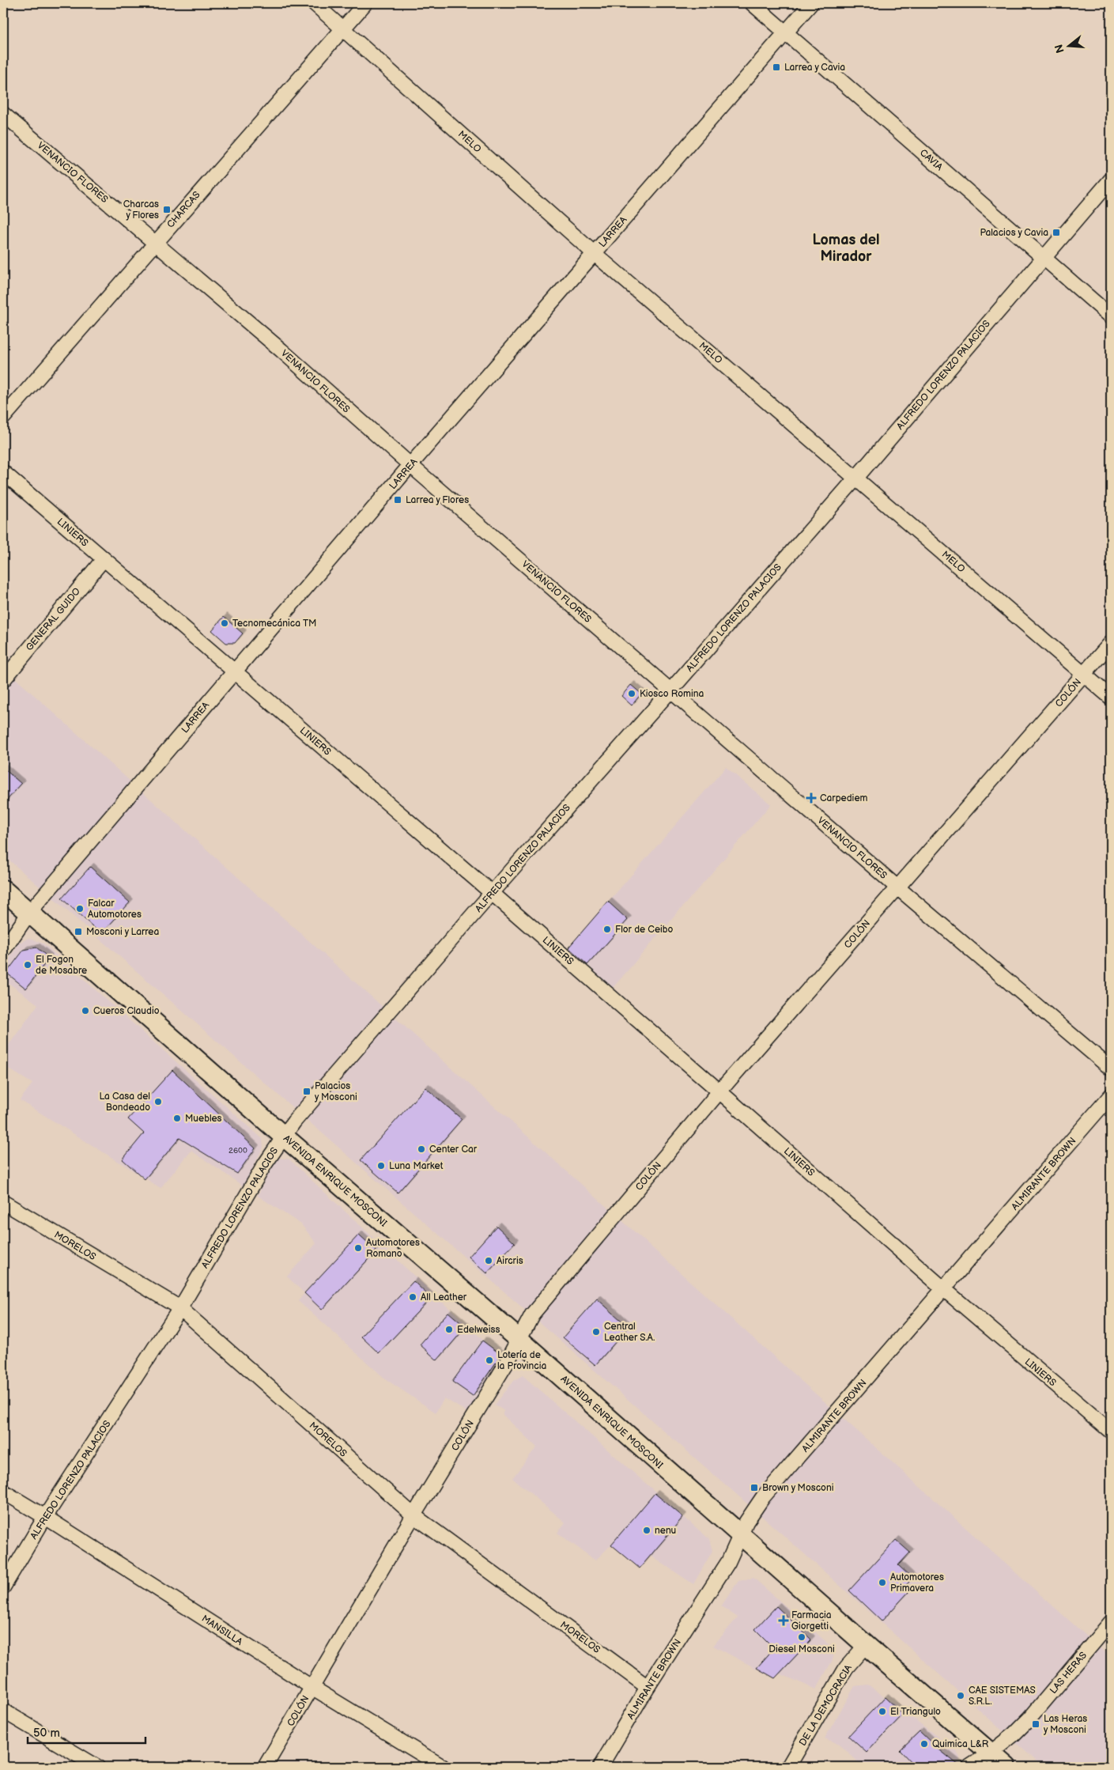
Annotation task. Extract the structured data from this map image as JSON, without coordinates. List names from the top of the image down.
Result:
{
  "streets": {
    "main road": ["AVENIDA ENRIQUE MOSCONI"],
    "street": [
      "MELO",
      "CAVIA",
      "VENANCIO FLORES",
      "CHARCAS",
      "LARREA",
      "ALFREDO LORENZO PALACIOS",
      "LINIERS",
      "GENERAL GUIDO",
      "COLÓN",
      "ALMIRANTE BROWN",
      "MORELOS",
      "MANSILLA",
      "LAS HERAS",
      "DE LA DEMOCRACIA"
    ]
  },
  "crossings": [
    ["MELO", "CHARCAS"],
    ["MELO", "LARREA"],
    ["MELO", "ALFREDO LORENZO PALACIOS"],
    ["MELO", "COLÓN"],
    ["CAVIA", "LARREA"],
    ["CAVIA", "ALFREDO LORENZO PALACIOS"],
    ["VENANCIO FLORES", "CHARCAS"],
    ["VENANCIO FLORES", "LARREA"],
    ["VENANCIO FLORES", "ALFREDO LORENZO PALACIOS"],
    ["VENANCIO FLORES", "COLÓN"],
    ["LARREA", "LINIERS"],
    ["LARREA", "AVENIDA ENRIQUE MOSCONI"],
    ["ALFREDO LORENZO PALACIOS", "LINIERS"],
    ["ALFREDO LORENZO PALACIOS", "AVENIDA ENRIQUE MOSCONI"],
    ["ALFREDO LORENZO PALACIOS", "MORELOS"],
    ["ALFREDO LORENZO PALACIOS", "MANSILLA"],
    ["LINIERS", "GENERAL GUIDO"],
    ["LINIERS", "COLÓN"],
    ["LINIERS", "ALMIRANTE BROWN"],
    ["COLÓN", "AVENIDA ENRIQUE MOSCONI"],
    ["COLÓN", "MORELOS"],
    ["COLÓN", "MANSILLA"],
    ["ALMIRANTE BROWN", "AVENIDA ENRIQUE MOSCONI"],
    ["ALMIRANTE BROWN", "MORELOS"],
    ["AVENIDA ENRIQUE MOSCONI", "LAS HERAS"],
    ["AVENIDA ENRIQUE MOSCONI", "DE LA DEMOCRACIA"]
  ],
  "districts": ["Lomas del Mirador"],
  "places": {
    "transit": [
      "Larrea y Cavia",
      "Charcas y Flores",
      "Palacios y Cavia",
      "Larrea y Flores",
      "Mosconi y Larrea",
      "Palacios y Mosconi",
      "Brown y Mosconi",
      "Las Heras y Mosconi"
    ],
    "other": [
      "Tecnomecánica TM",
      "Kiosco Romina",
      "Falcar Automotores",
      "Flor de Ceibo",
      "El Fogon de Mosabre",
      "Cueros Claudio",
      "La Casa del Bondeado",
      "Muebles",
      "Center Car",
      "Luna Market",
      "Automotores Romano",
      "Aircris",
      "All Leather",
      "Edelweiss",
      "Central Leather S.A.",
      "Lotería de la Provincia",
      "nenu",
      "Automotores Primavera",
      "Diesel Mosconi",
      "CAE SISTEMAS S.R.L.",
      "El Triangulo",
      "Quimica L&R"
    ],
    "health": ["Carpediem", "Farmacia Giorgetti"]
  },
  "house_numbers": ["2600"],
  "scale_bar": "50 m",
  "north": "left"
}
